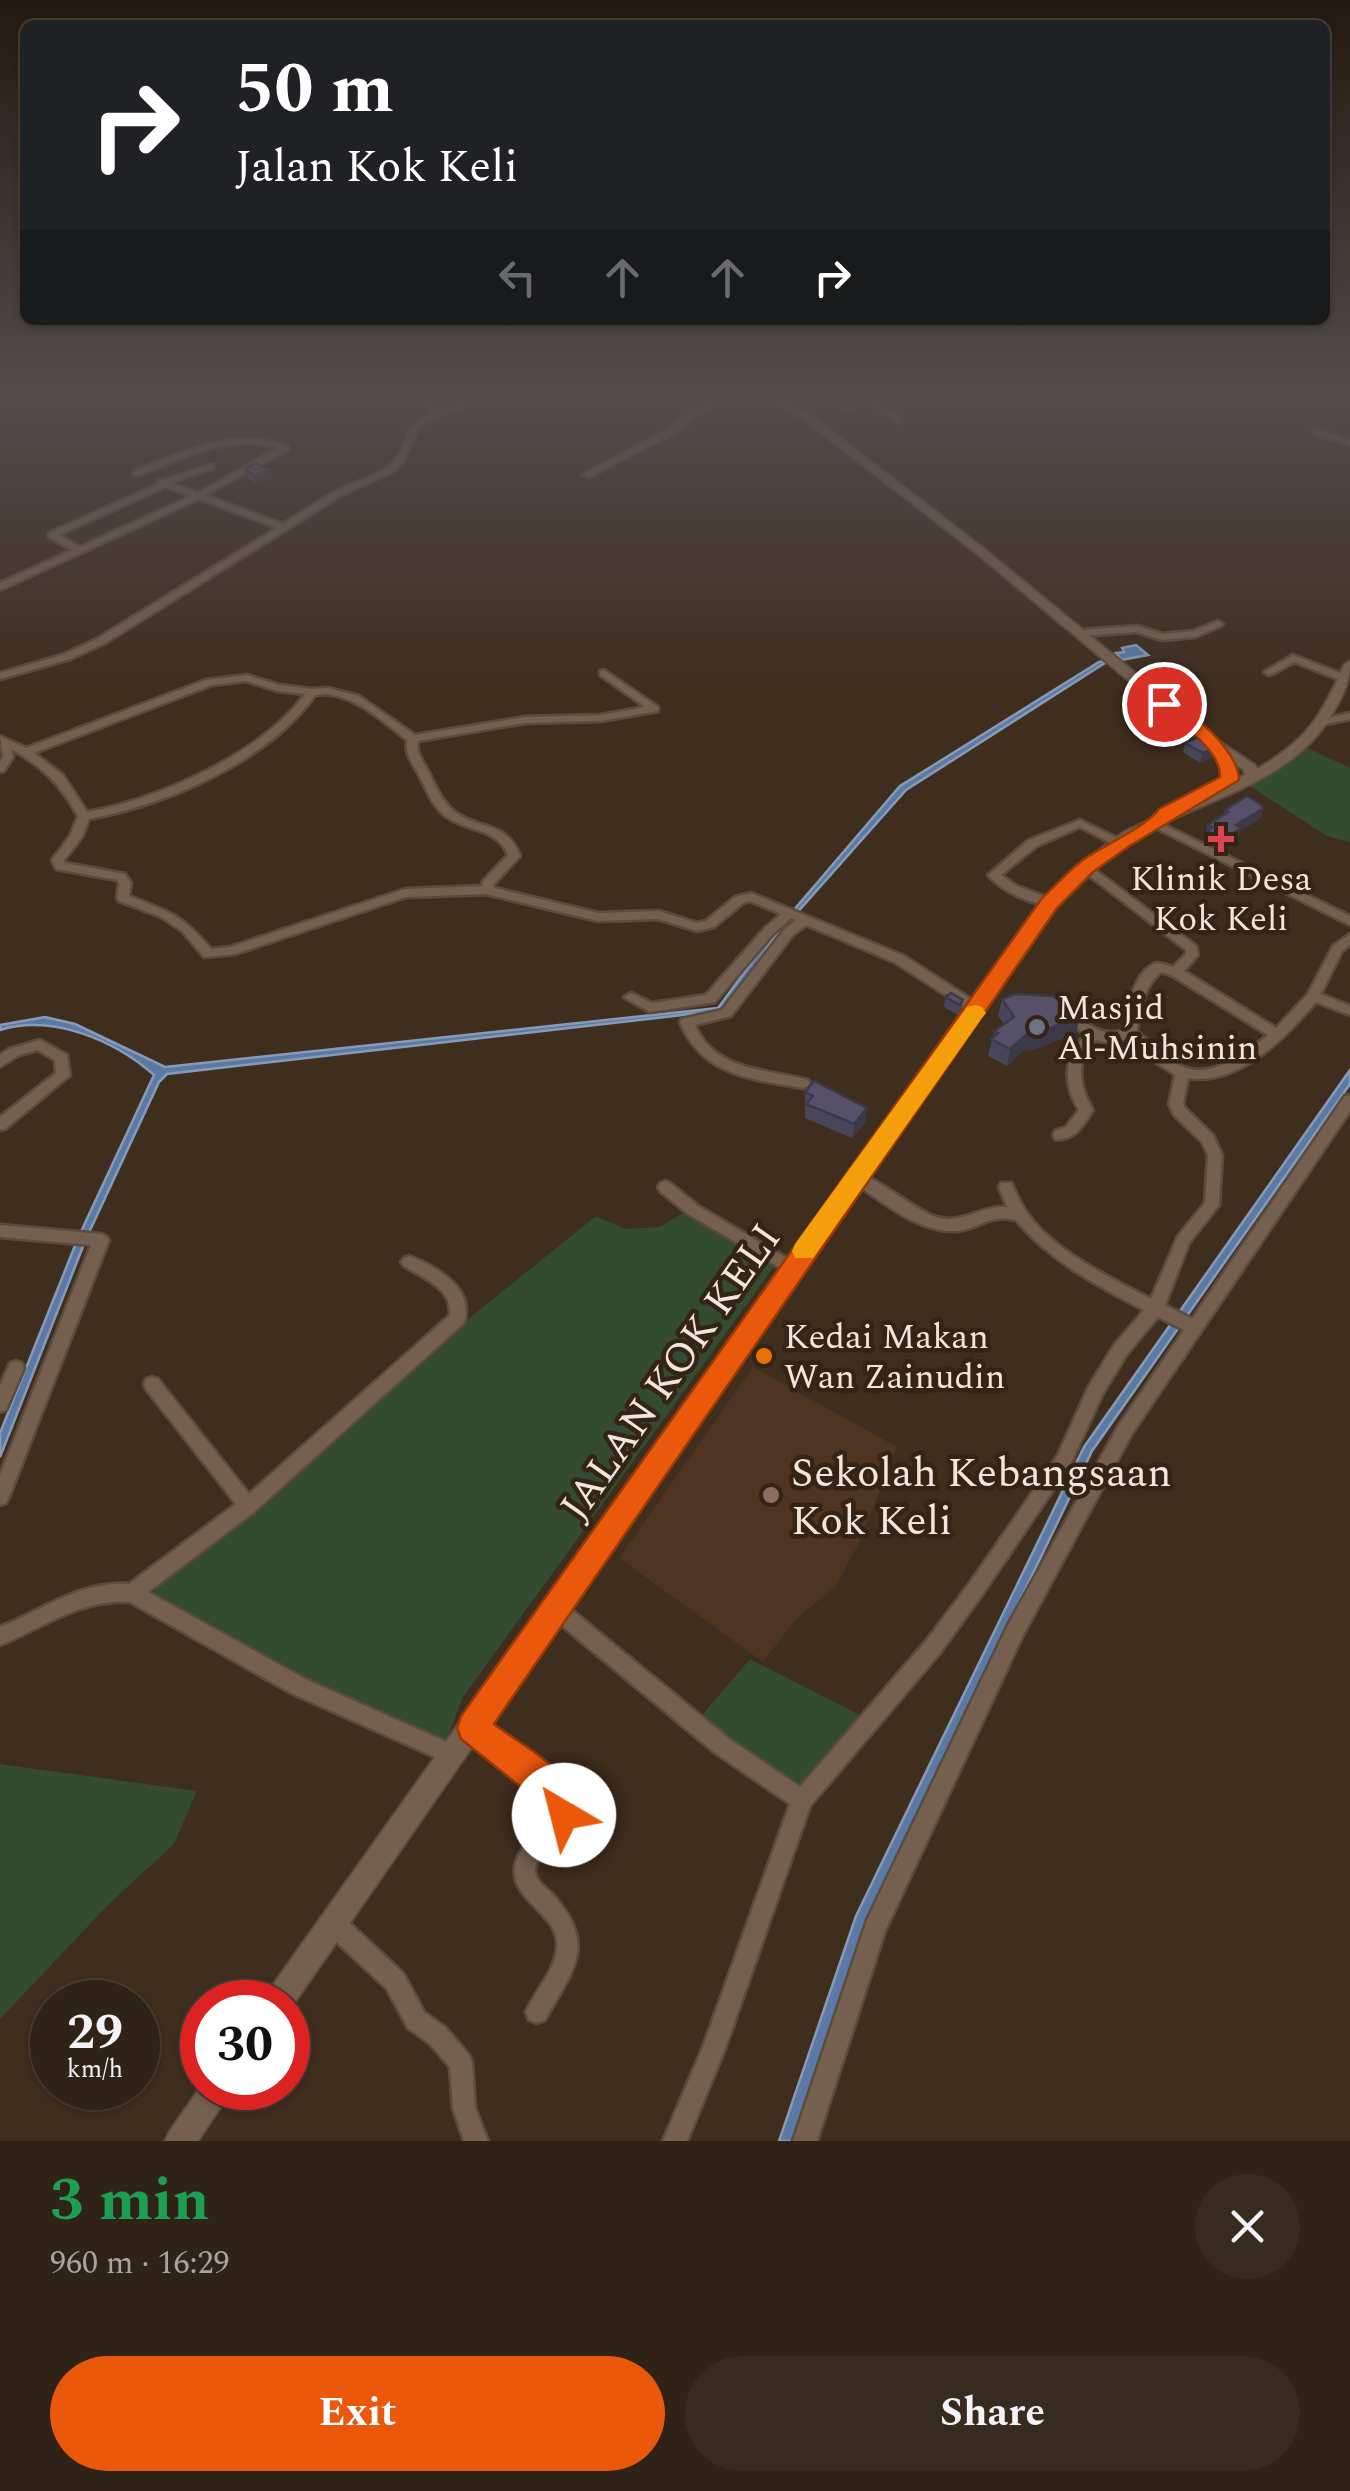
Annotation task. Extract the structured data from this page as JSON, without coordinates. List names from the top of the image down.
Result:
{
  "streets": {
    "street": ["JALAN KOK KELI"]
  },
  "places": {
    "health": ["Klinik Desa Kok Keli"],
    "other": ["Masjid Al-Muhsinin", "Kedai Makan Wan Zainudin", "Sekolah Kebangsaan Kok Keli"]
  },
  "page": {
    "turn": ["50 m", "Jalan Kok Keli"],
    "speed": "29 km/h",
    "limit": "30",
    "heading": ["3 min", "960 m · 16:29"],
    "buttons": ["Exit", "Share"]
  }
}
